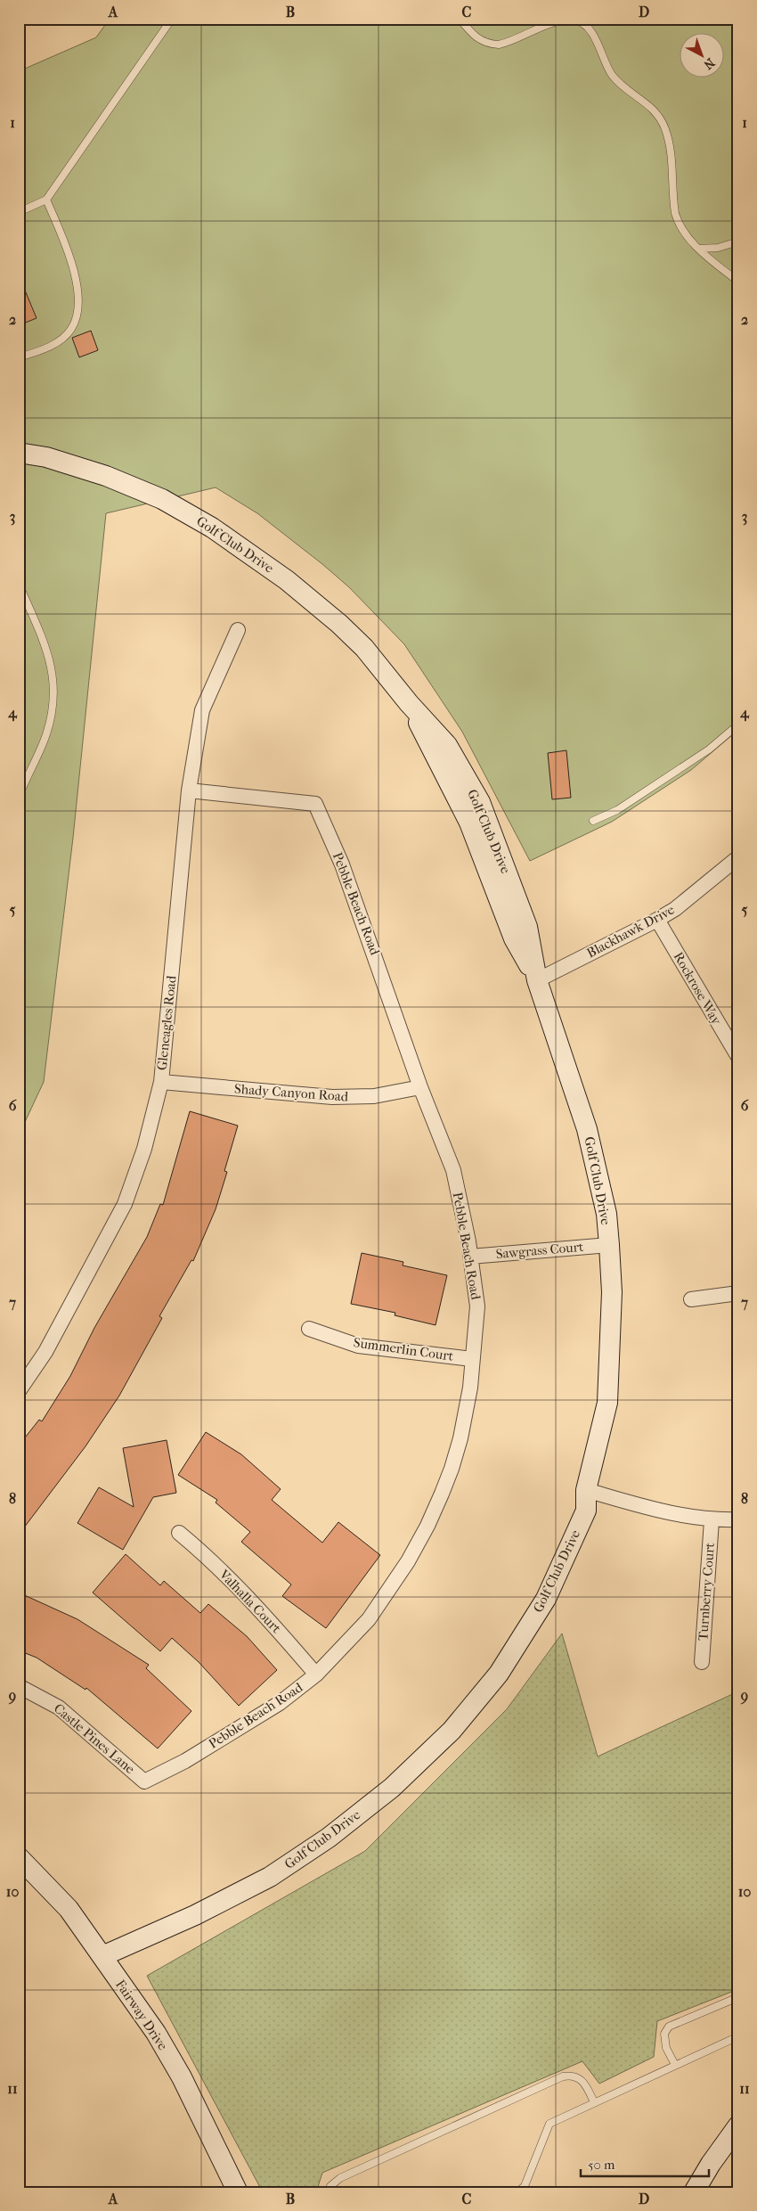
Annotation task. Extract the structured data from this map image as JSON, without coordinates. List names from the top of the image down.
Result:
{
  "streets": {
    "street": [
      "Golf Club Drive",
      "Pebble Beach Road",
      "Blackhawk Drive",
      "Rockrose Way",
      "Gleneagles Road",
      "Shady Canyon Road",
      "Sawgrass Court",
      "Summerlin Court",
      "Turnberry Court",
      "Valhalla Court",
      "Castle Pines Lane",
      "Fairway Drive"
    ]
  },
  "crossings": [
    ["Golf Club Drive", "Blackhawk Drive"],
    ["Golf Club Drive", "Sawgrass Court"],
    ["Golf Club Drive", "Fairway Drive"],
    ["Pebble Beach Road", "Gleneagles Road"],
    ["Pebble Beach Road", "Shady Canyon Road"],
    ["Pebble Beach Road", "Sawgrass Court"],
    ["Pebble Beach Road", "Summerlin Court"],
    ["Pebble Beach Road", "Valhalla Court"],
    ["Pebble Beach Road", "Castle Pines Lane"],
    ["Blackhawk Drive", "Rockrose Way"],
    ["Gleneagles Road", "Shady Canyon Road"]
  ],
  "scale_bar": "50 m",
  "north": "bottom right",
  "grid": {
    "columns": [
      "A",
      "B",
      "C",
      "D"
    ],
    "rows": [
      "1",
      "2",
      "3",
      "4",
      "5",
      "6",
      "7",
      "8",
      "9",
      "10",
      "11"
    ]
  }
}
